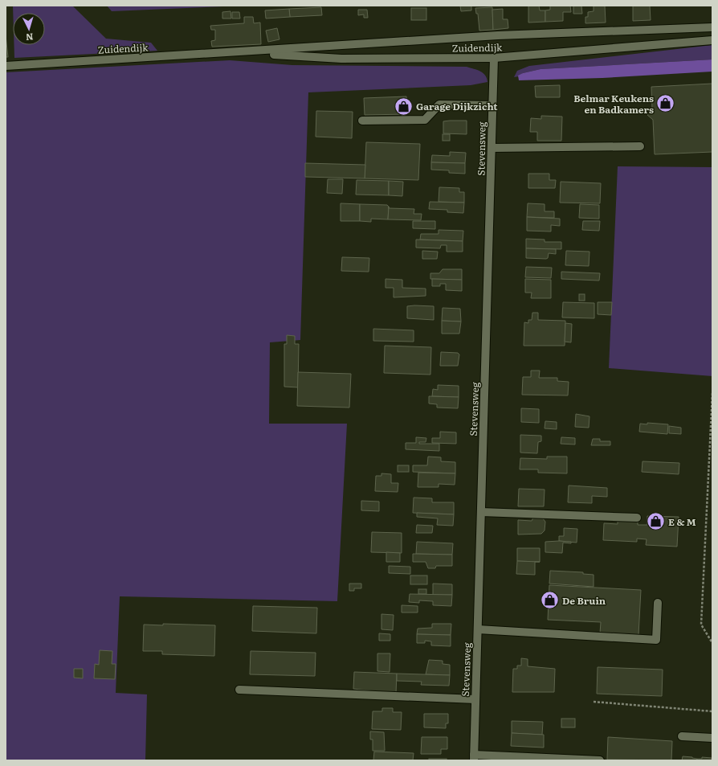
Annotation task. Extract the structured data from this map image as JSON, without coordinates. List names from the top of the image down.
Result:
{
  "streets": {
    "street": ["Zuidendijk", "Stevensweg"]
  },
  "crossings": [
    ["Zuidendijk", "Stevensweg"]
  ],
  "places": {
    "shop": [
      "Belmar Keukens en Badkamers",
      "Garage Dijkzicht",
      "E & M",
      "De Bruin"
    ]
  },
  "north": "bottom"
}
